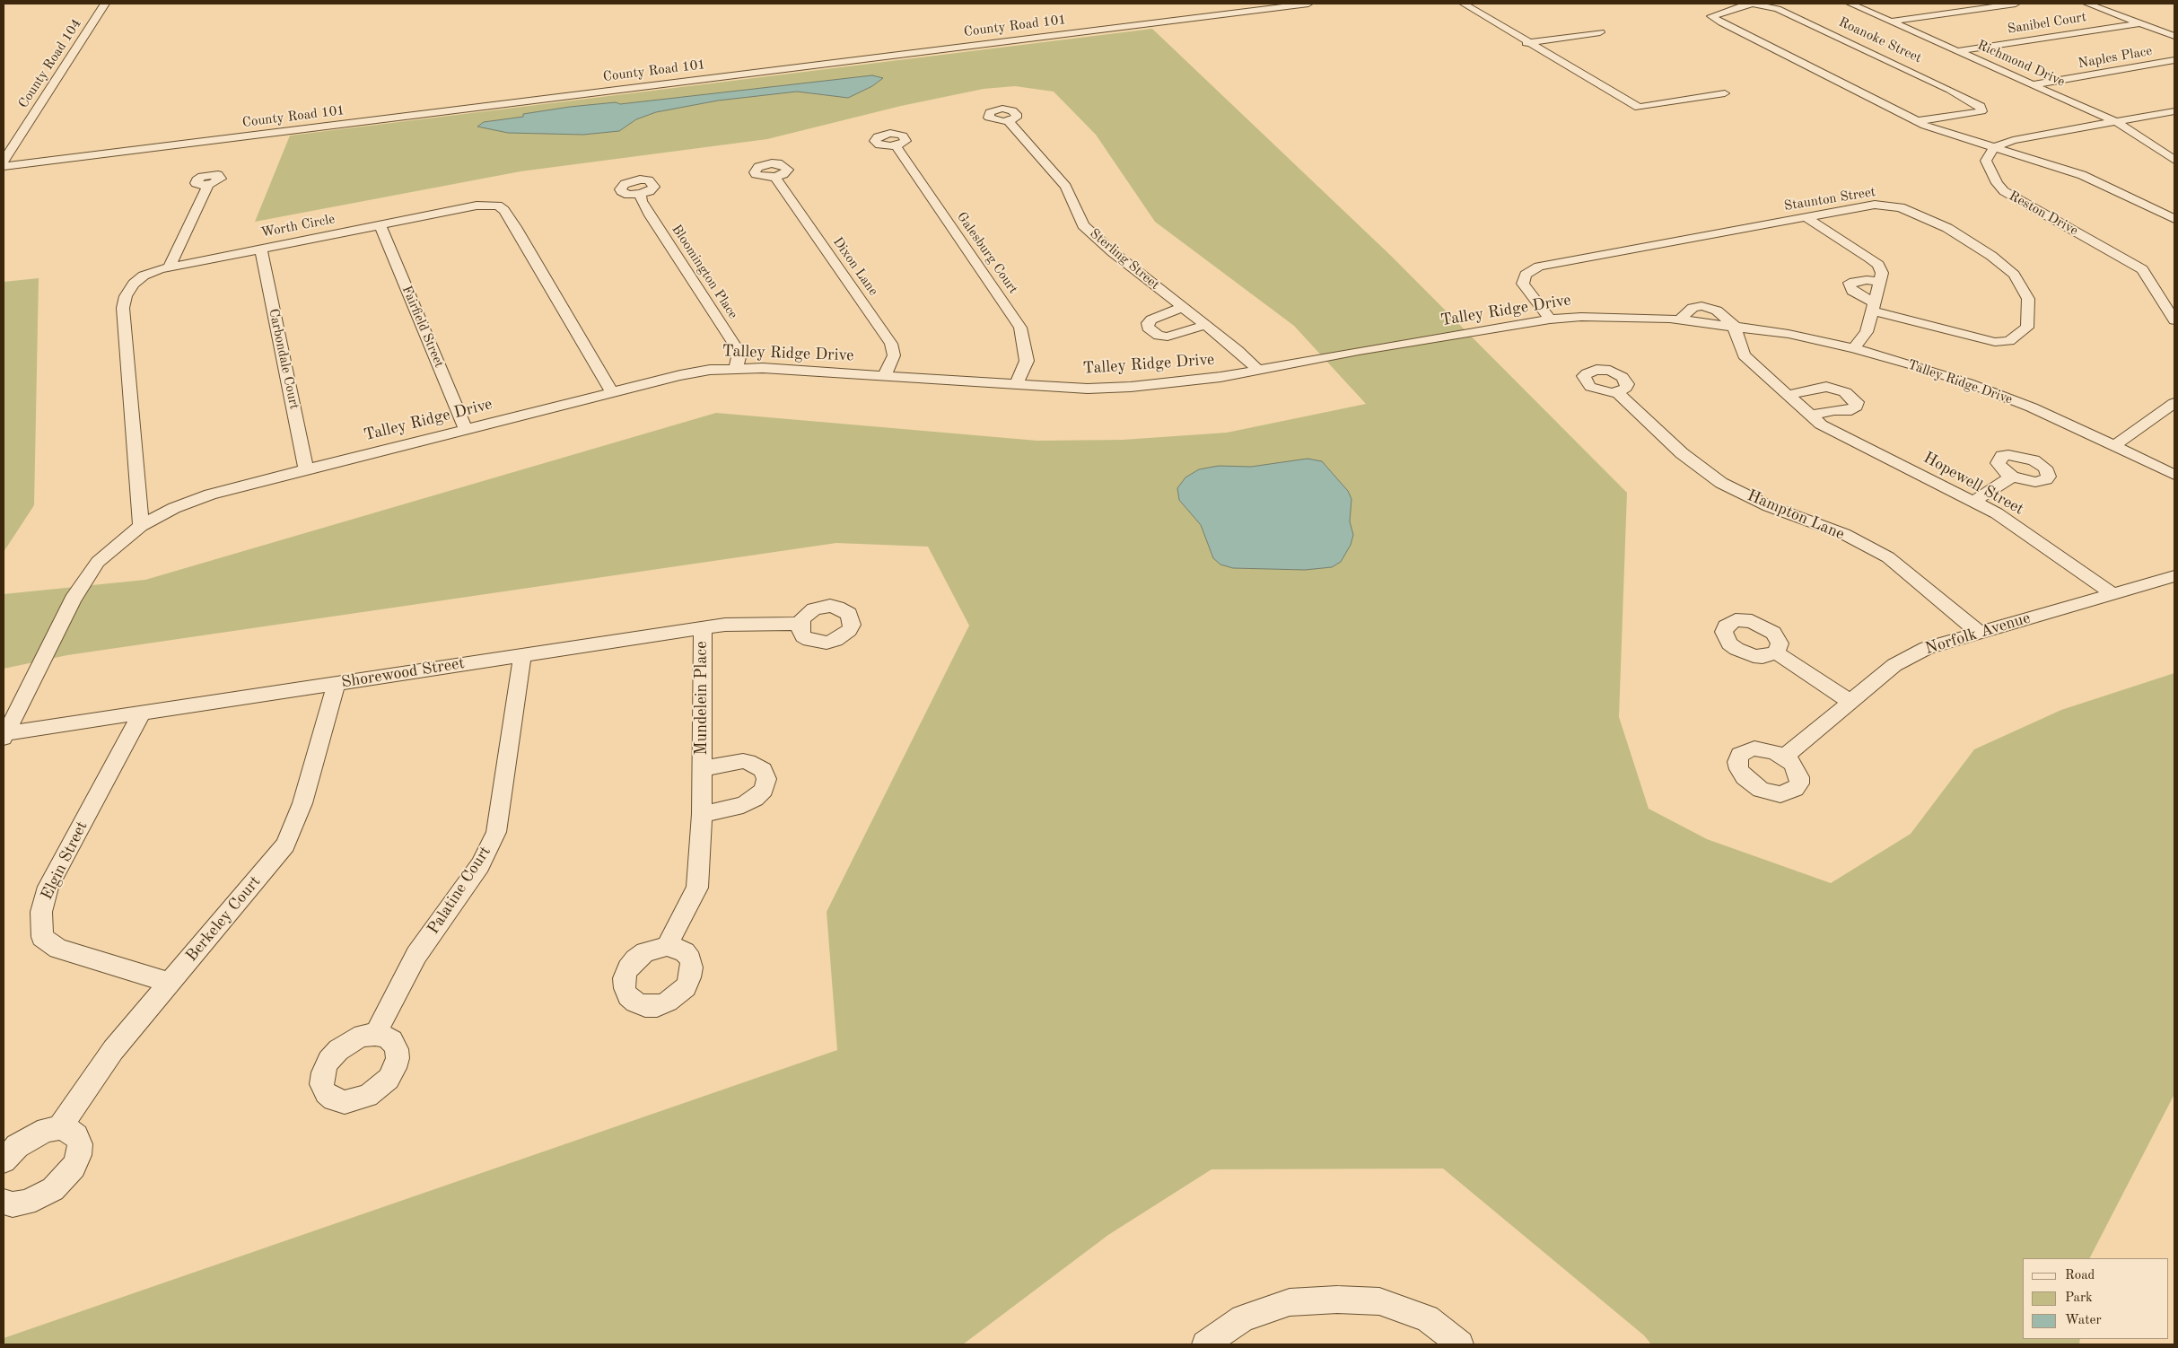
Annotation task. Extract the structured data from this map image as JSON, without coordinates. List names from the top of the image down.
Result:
{
  "streets": {
    "street": [
      "Sanibel Court",
      "County Road 101",
      "Roanoke Street",
      "Naples Place",
      "County Road 104",
      "Richmond Drive",
      "Staunton Street",
      "Reston Drive",
      "Worth Circle",
      "Galesburg Court",
      "Sterling Street",
      "Dixon Lane",
      "Bloomington Place",
      "Talley Ridge Drive",
      "Fairfield Street",
      "Carbondale Court",
      "Hopewell Street",
      "Hampton Lane",
      "Norfolk Avenue",
      "Shorewood Street",
      "Mundelein Place",
      "Elgin Street",
      "Palatine Court",
      "Berkeley Court"
    ]
  },
  "crossings": [
    ["Sanibel Court", "Richmond Drive"],
    ["Roanoke Street", "Reston Drive"],
    ["Naples Place", "Richmond Drive"],
    ["Staunton Street", "Talley Ridge Drive"],
    ["Worth Circle", "Talley Ridge Drive"],
    ["Worth Circle", "Fairfield Street"],
    ["Worth Circle", "Carbondale Court"],
    ["Galesburg Court", "Talley Ridge Drive"],
    ["Sterling Street", "Talley Ridge Drive"],
    ["Dixon Lane", "Talley Ridge Drive"],
    ["Bloomington Place", "Talley Ridge Drive"],
    ["Talley Ridge Drive", "Fairfield Street"],
    ["Talley Ridge Drive", "Carbondale Court"],
    ["Talley Ridge Drive", "Hopewell Street"],
    ["Talley Ridge Drive", "Shorewood Street"],
    ["Hopewell Street", "Norfolk Avenue"],
    ["Hampton Lane", "Norfolk Avenue"],
    ["Shorewood Street", "Mundelein Place"],
    ["Shorewood Street", "Elgin Street"],
    ["Shorewood Street", "Palatine Court"],
    ["Shorewood Street", "Berkeley Court"],
    ["Elgin Street", "Berkeley Court"]
  ],
  "legend": ["Road", "Park", "Water"]
}
